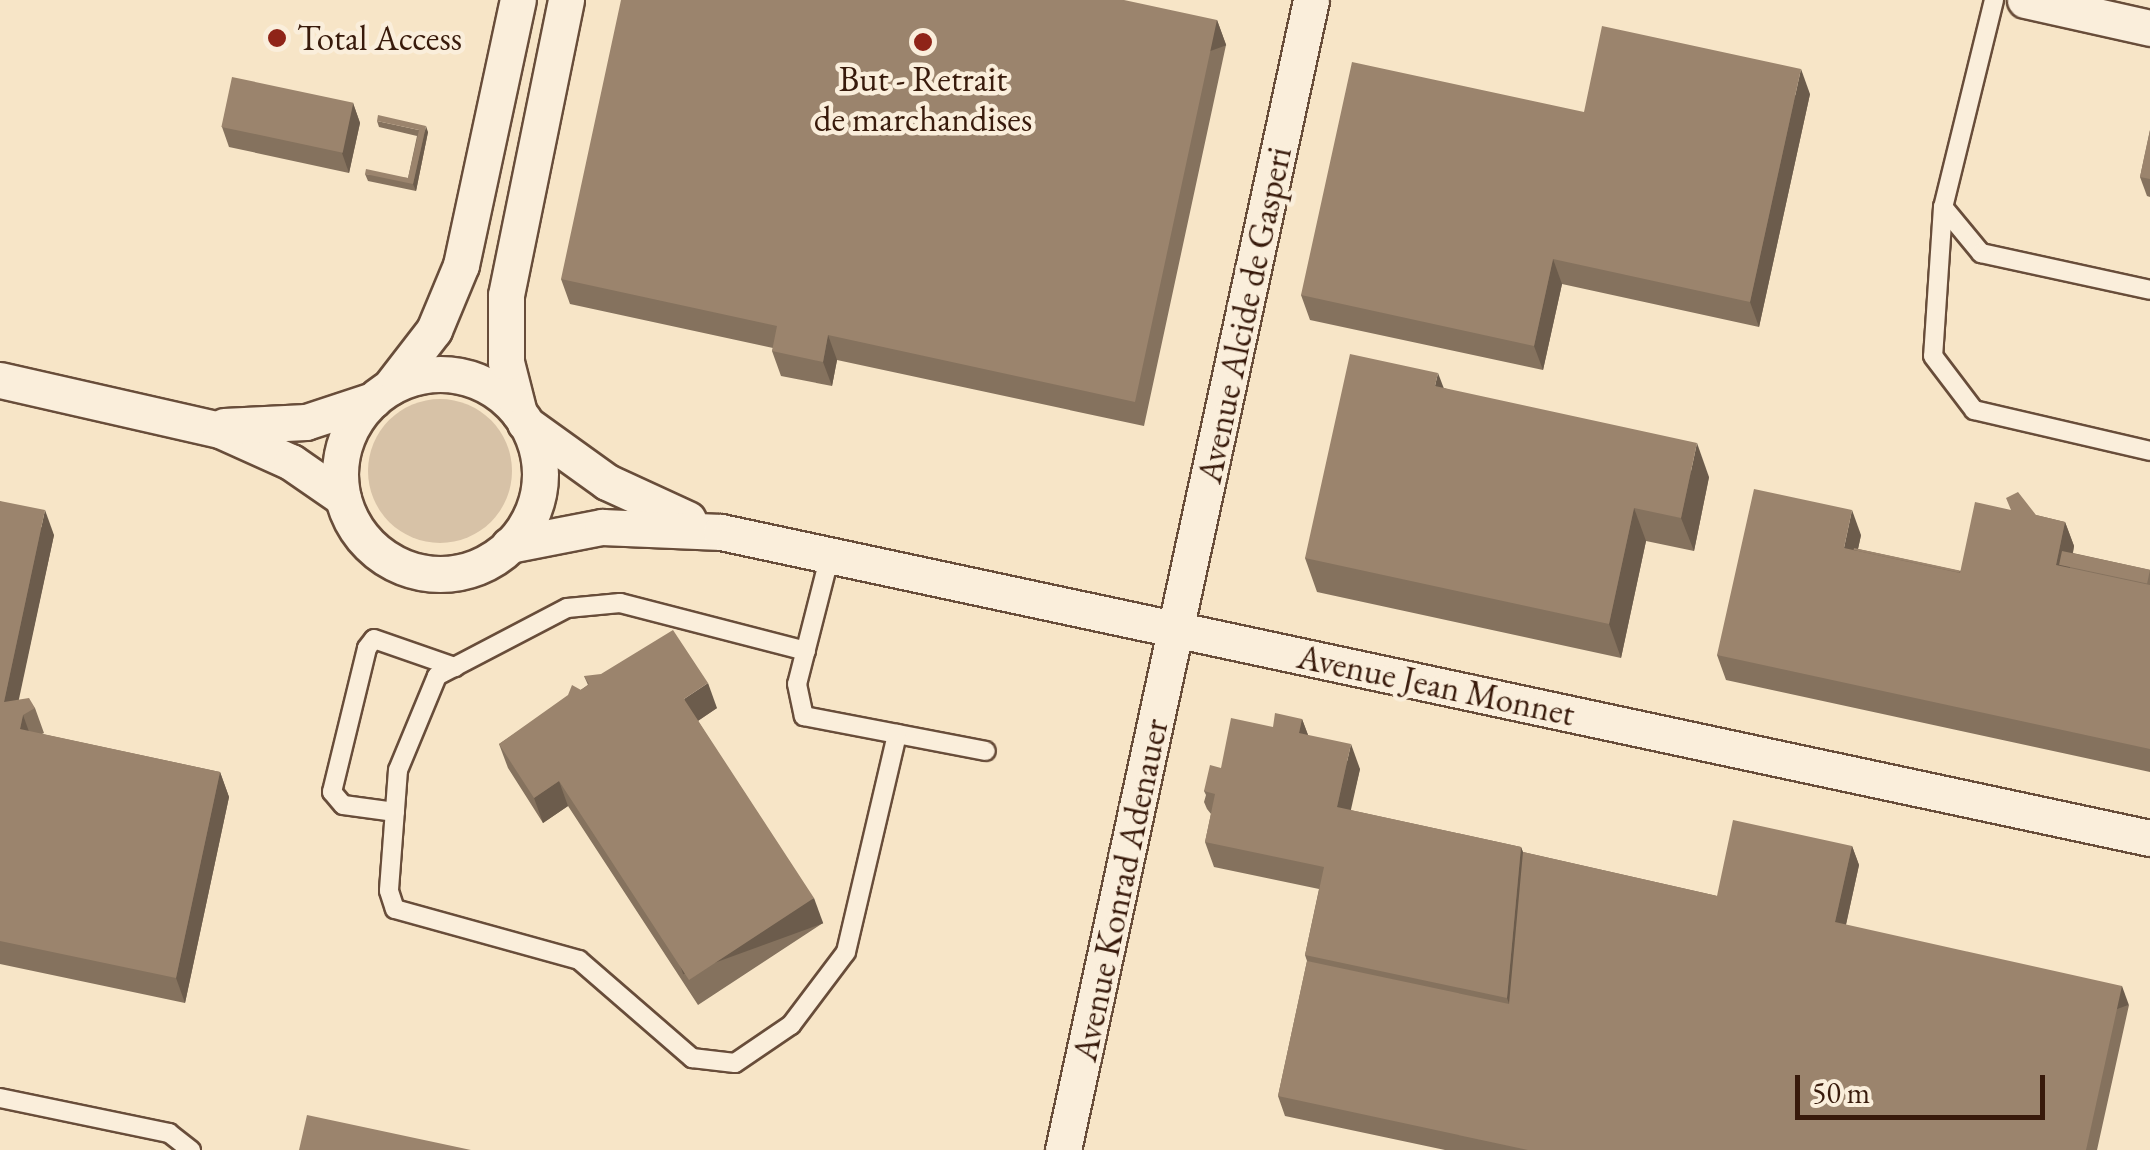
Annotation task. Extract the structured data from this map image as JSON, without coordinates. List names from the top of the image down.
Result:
{
  "streets": {
    "street": ["Avenue Alcide de Gasperi", "Avenue Jean Monnet", "Avenue Konrad Adenauer"]
  },
  "crossings": [
    ["Avenue Alcide de Gasperi", "Avenue Jean Monnet"],
    ["Avenue Alcide de Gasperi", "Avenue Konrad Adenauer"],
    ["Avenue Jean Monnet", "Avenue Konrad Adenauer"]
  ],
  "places": ["Total Access", "But - Retrait de marchandises"],
  "scale_bar": "50 m"
}
